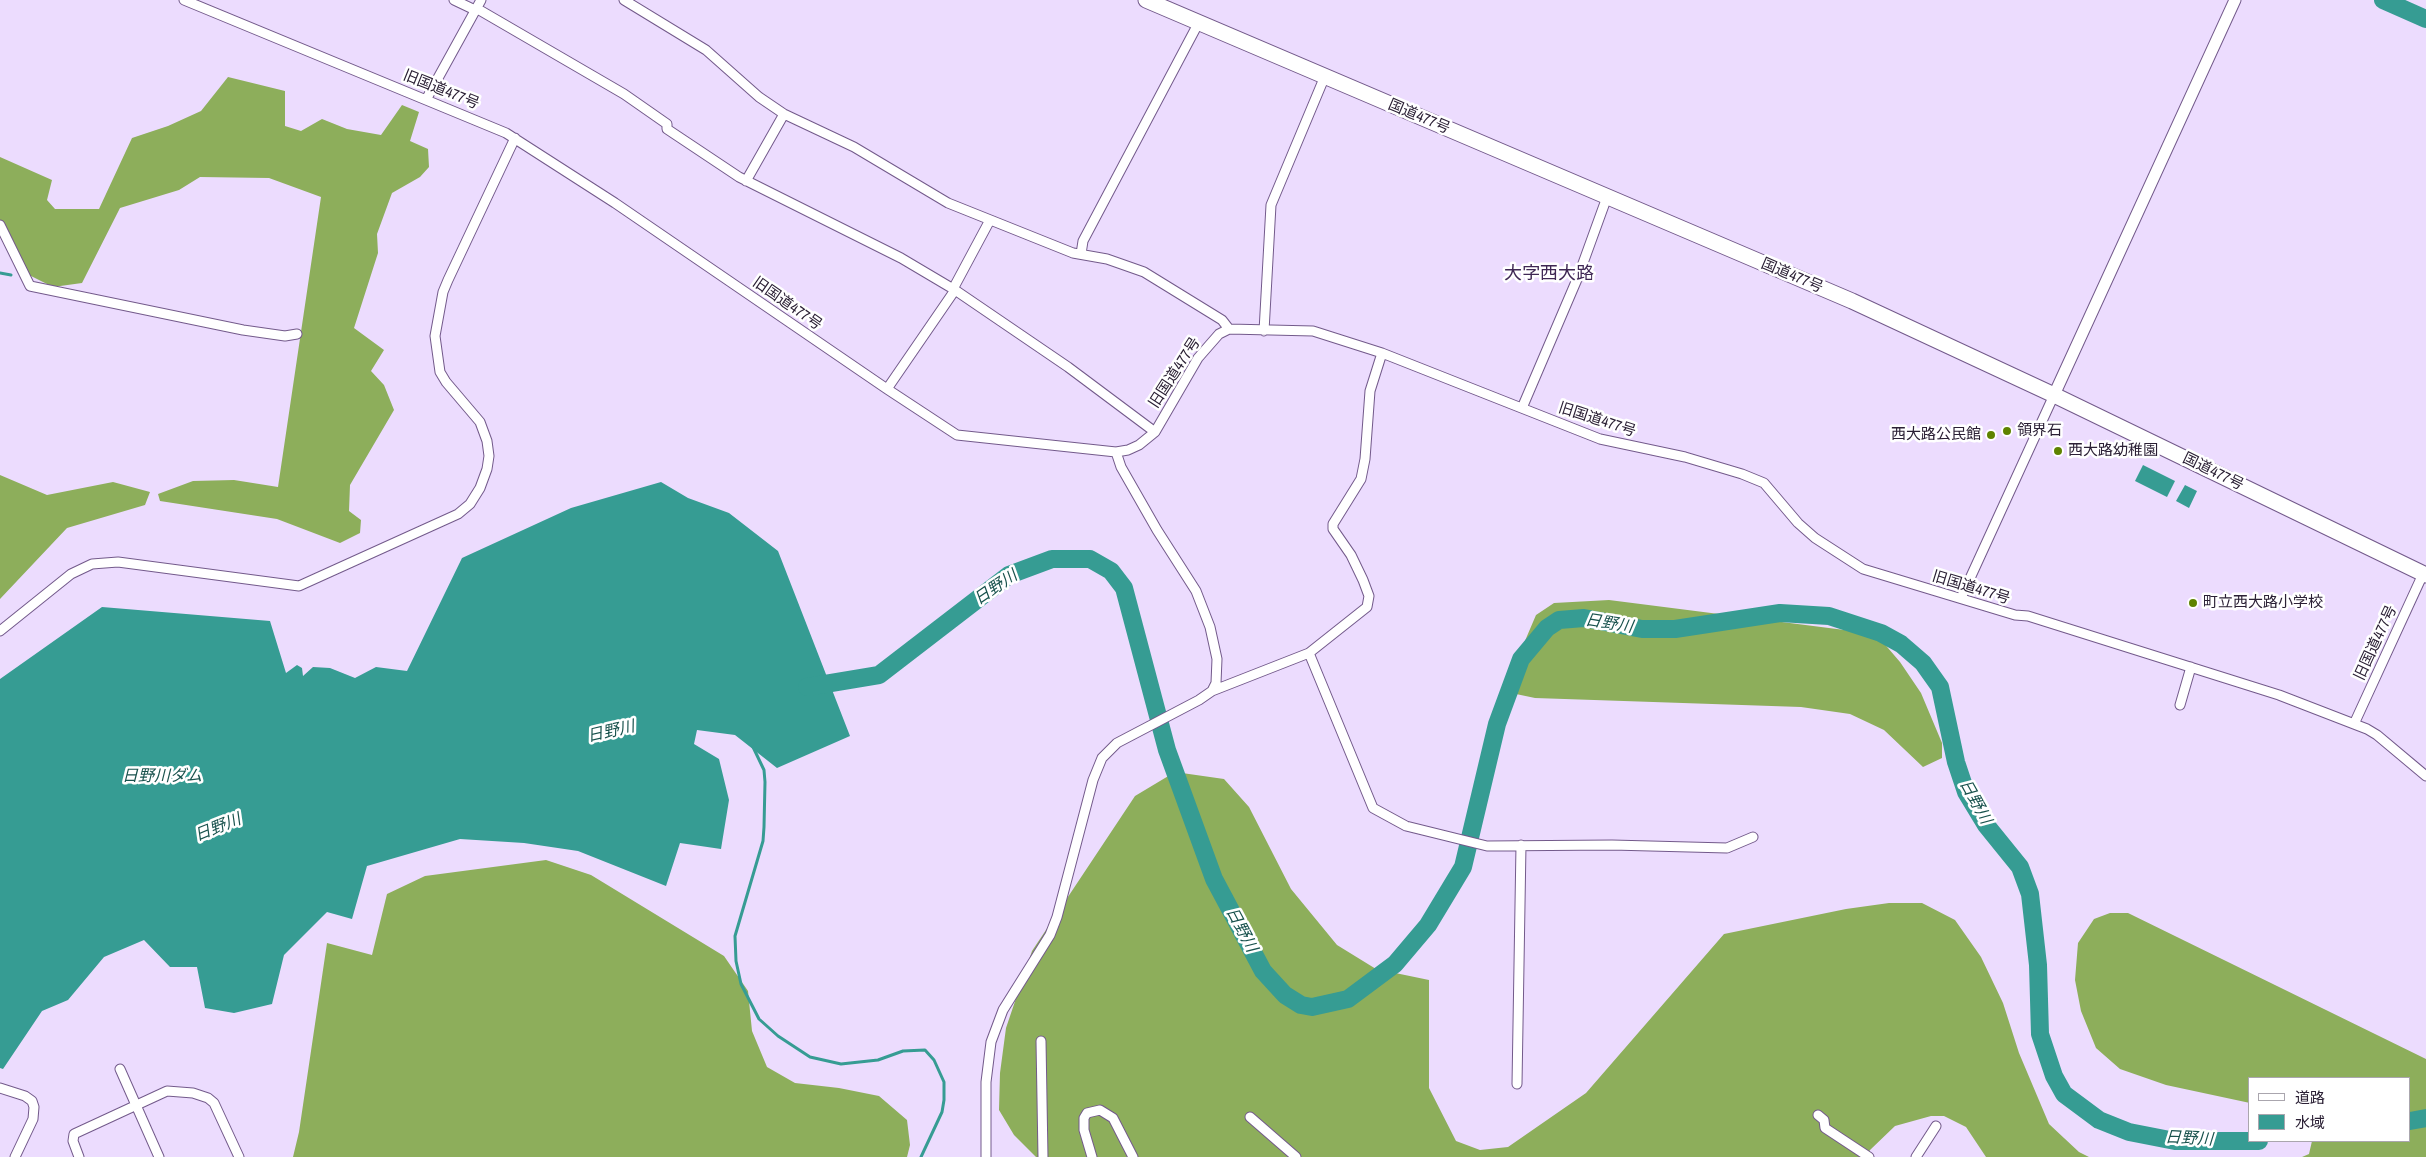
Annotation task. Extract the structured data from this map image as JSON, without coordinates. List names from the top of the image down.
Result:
{
  "streets": {
    "highway": ["国道477号"],
    "street": ["旧国道477号"]
  },
  "crossings": [
    ["旧国道477号", "国道477号"]
  ],
  "districts": ["大字西大路"],
  "water": ["日野川", "日野川ダム"],
  "places": [
    "領界石",
    "西大路公民館",
    "西大路幼稚園",
    "町立西大路小学校"
  ],
  "legend": ["道路", "水域"]
}
